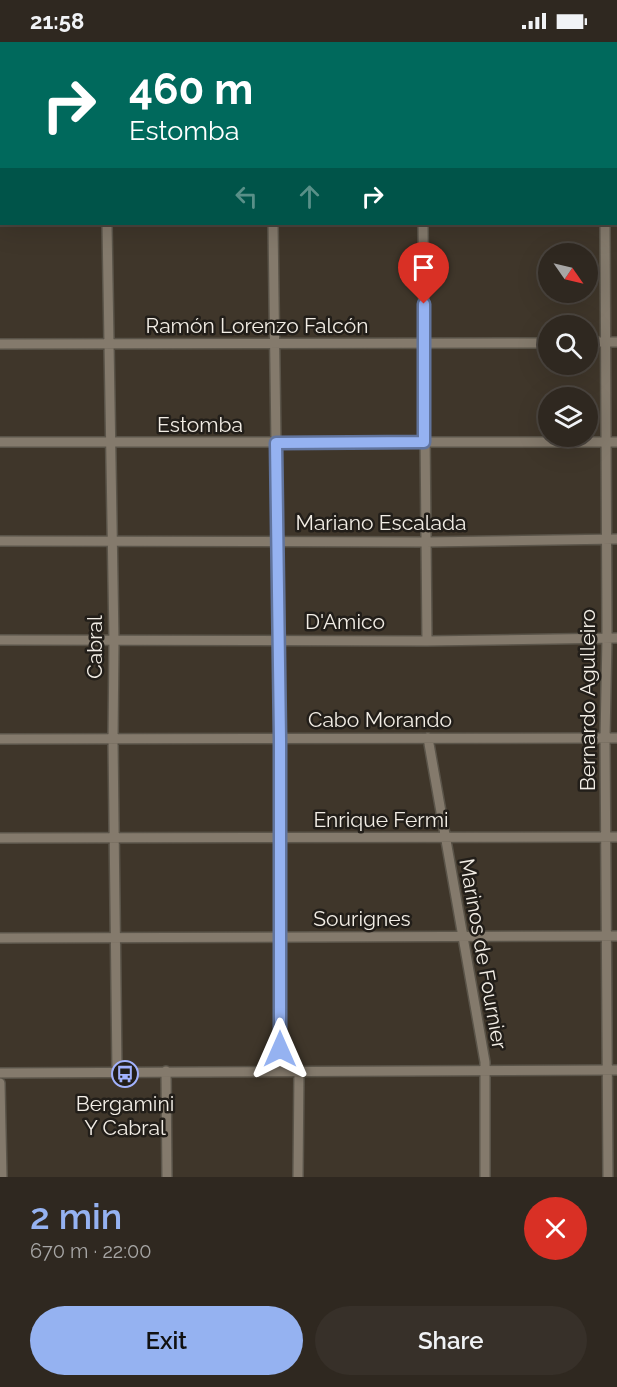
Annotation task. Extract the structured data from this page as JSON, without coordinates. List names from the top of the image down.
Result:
{
  "streets": {
    "street": [
      "Ramón Lorenzo Falcón",
      "Estomba",
      "Mariano Escalada",
      "D'Amico",
      "Cabral",
      "Bernardo Agulleiro",
      "Cabo Morando",
      "Enrique Fermi",
      "Sourignes",
      "Marinos de Fournier"
    ]
  },
  "crossings": [
    ["Ramón Lorenzo Falcón", "Cabral"],
    ["Estomba", "Cabral"],
    ["Estomba", "Bernardo Agulleiro"],
    ["Mariano Escalada", "Cabral"],
    ["Mariano Escalada", "Bernardo Agulleiro"],
    ["D'Amico", "Cabral"],
    ["D'Amico", "Bernardo Agulleiro"],
    ["Cabral", "Cabo Morando"],
    ["Cabral", "Enrique Fermi"],
    ["Cabral", "Sourignes"],
    ["Bernardo Agulleiro", "Cabo Morando"],
    ["Bernardo Agulleiro", "Enrique Fermi"],
    ["Bernardo Agulleiro", "Sourignes"],
    ["Cabo Morando", "Marinos de Fournier"],
    ["Enrique Fermi", "Marinos de Fournier"],
    ["Sourignes", "Marinos de Fournier"]
  ],
  "places": {
    "bus stop": ["Bergamini Y Cabral"]
  },
  "north": "bottom right",
  "page": {
    "status": "21:58",
    "turn": ["460 m", "Estomba"],
    "heading": ["2 min", "670 m · 22:00"],
    "buttons": ["Exit", "Share"]
  }
}
